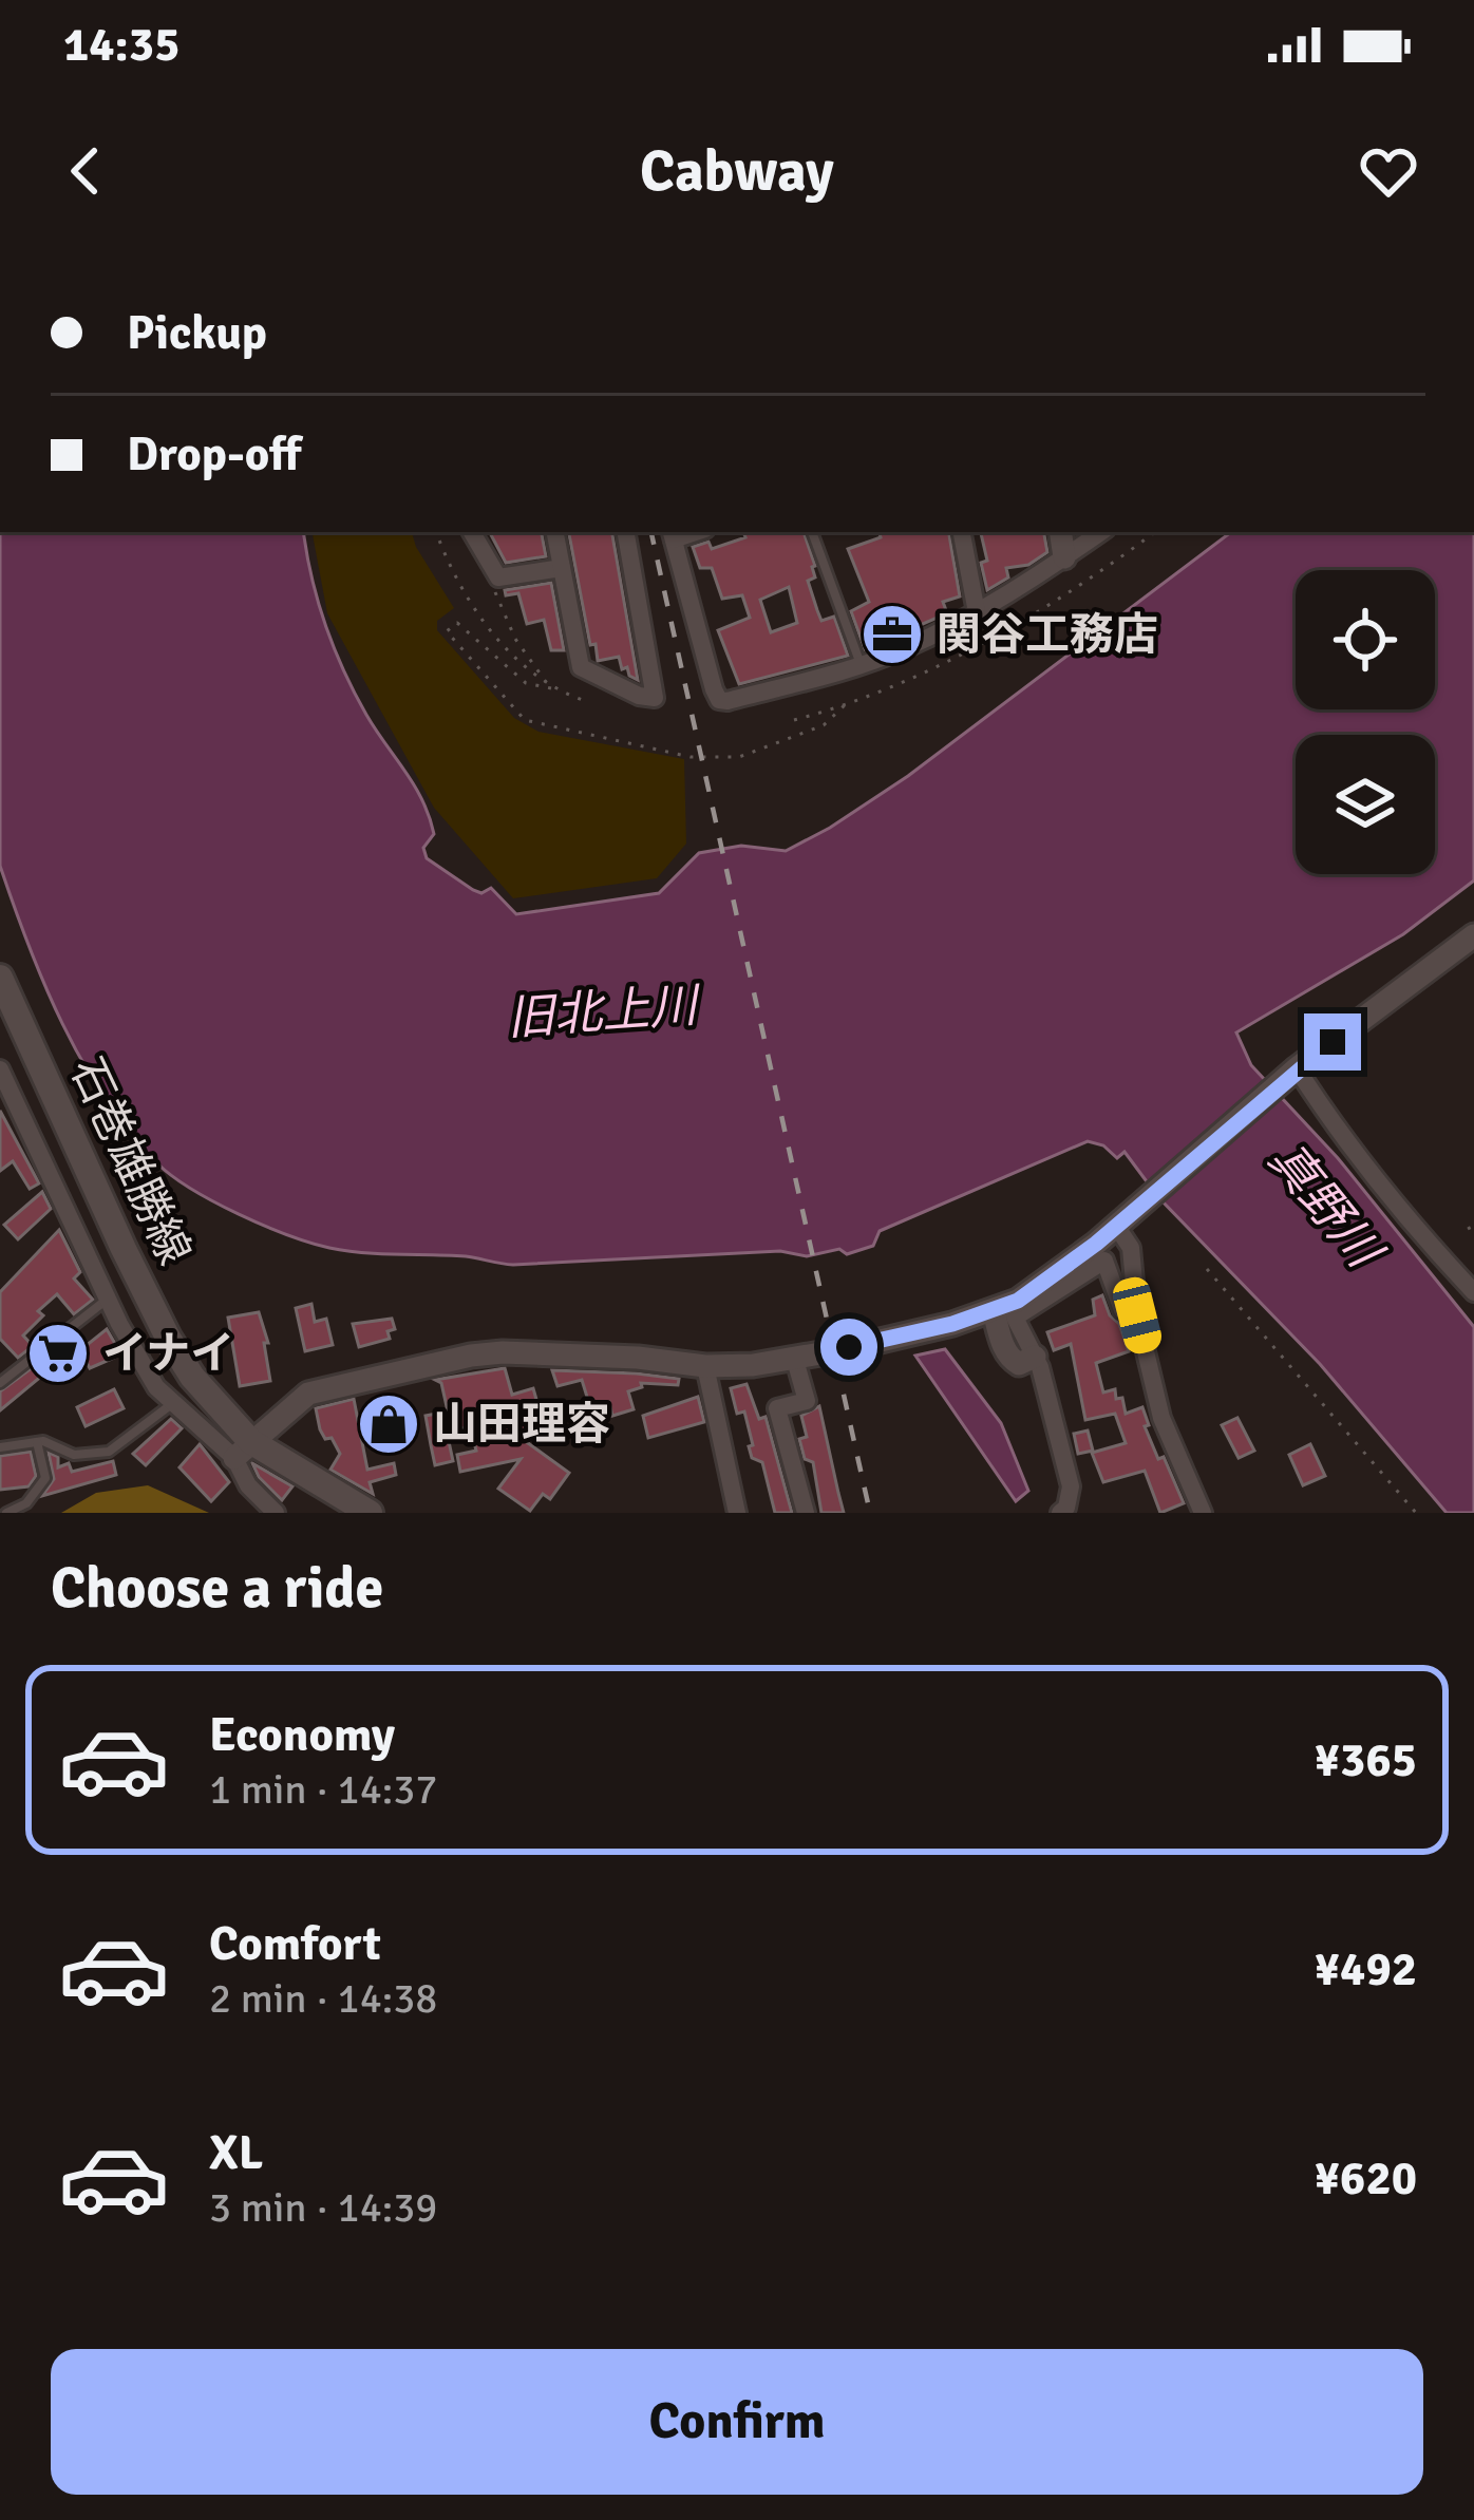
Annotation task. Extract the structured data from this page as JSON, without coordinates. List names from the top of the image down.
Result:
{
  "streets": {
    "main road": ["石巻雄勝線"]
  },
  "water": ["旧北上川", "真野川"],
  "places": {
    "office": ["関谷工務店"],
    "supermarket": ["イナイ"],
    "shop": ["山田理容"]
  },
  "page": {
    "status": "14:35",
    "header": "Cabway",
    "banner": ["Pickup", "Drop-off"],
    "heading": "Choose a ride",
    "list": [
      {
        "name": "Economy",
        "note": "1 min · 14:37",
        "value": "¥365"
      },
      {
        "name": "Comfort",
        "note": "2 min · 14:38",
        "value": "¥492"
      },
      {
        "name": "XL",
        "note": "3 min · 14:39",
        "value": "¥620"
      }
    ],
    "buttons": "Confirm"
  }
}
